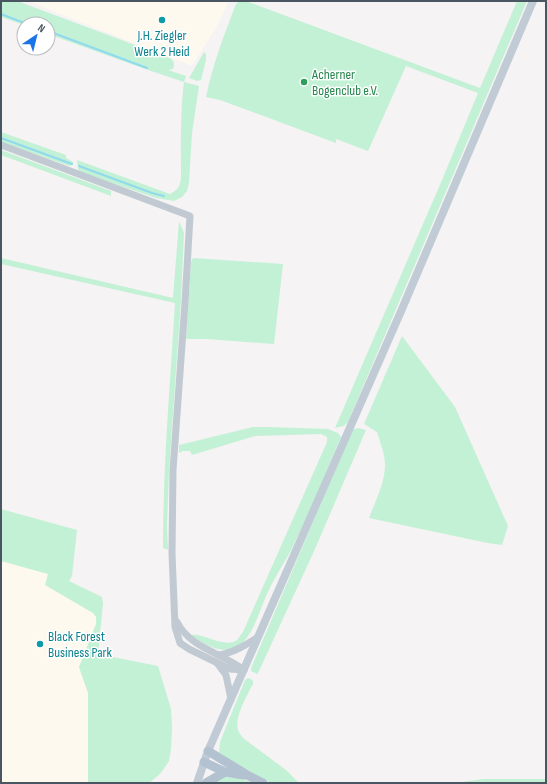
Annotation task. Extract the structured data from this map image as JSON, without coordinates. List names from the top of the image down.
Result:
{
  "places": ["J.H. Ziegler Werk 2 Heid", "Acherner Bogenclub e.V.", "Black Forest Business Park"],
  "north": "top right"
}
